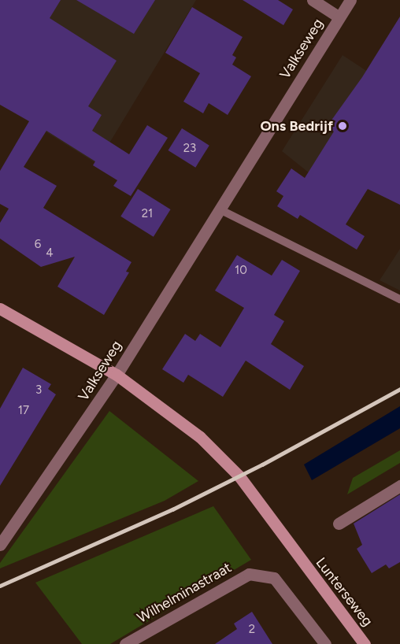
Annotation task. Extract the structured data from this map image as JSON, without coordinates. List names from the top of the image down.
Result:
{
  "streets": {
    "main road": ["Lunterseweg"],
    "street": ["Valkseweg", "Wilhelminastraat"]
  },
  "crossings": [
    ["Valkseweg", "Lunterseweg"]
  ],
  "places": ["Ons Bedrijf"],
  "house_numbers": [
    "23",
    "21",
    "6",
    "4",
    "10",
    "3",
    "17",
    "2"
  ]
}
